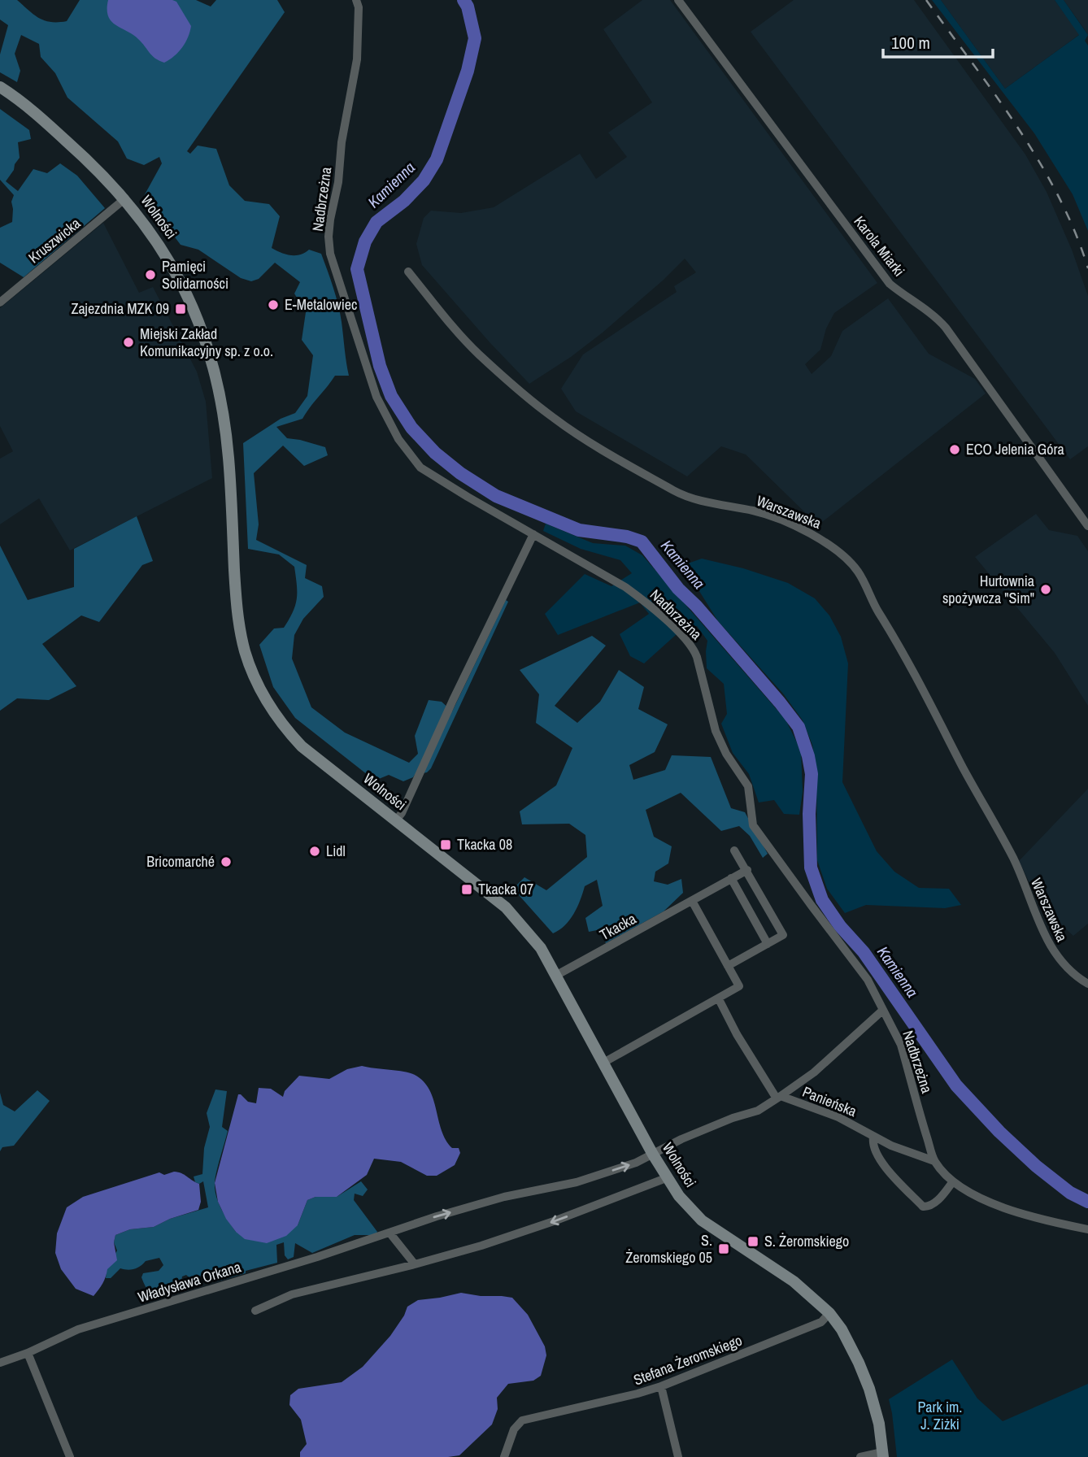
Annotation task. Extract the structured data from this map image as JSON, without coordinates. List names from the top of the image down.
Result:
{
  "streets": {
    "street": [
      "Nadbrzeżna",
      "Wolności",
      "Kruszwicka",
      "Karola Miarki",
      "Warszawska",
      "Tkacka",
      "Panieńska",
      "Władysława Orkana",
      "Stefana Żeromskiego"
    ]
  },
  "crossings": [
    ["Nadbrzeżna", "Panieńska"],
    ["Wolności", "Kruszwicka"],
    ["Wolności", "Tkacka"],
    ["Wolności", "Władysława Orkana"],
    ["Wolności", "Stefana Żeromskiego"]
  ],
  "water": ["Kamienna"],
  "parks": ["Park im. J. Ziżki"],
  "places": {
    "other": [
      "Pamięci Solidarności",
      "E-Metalowiec",
      "Miejski Zakład Komunikacyjny sp. z o.o.",
      "ECO Jelenia Góra",
      "Hurtownia spożywcza \"Sim\"",
      "Lidl",
      "Bricomarché"
    ],
    "transit": [
      "Zajezdnia MZK 09",
      "Tkacka 08",
      "Tkacka 07",
      "S. Żeromskiego",
      "S. Żeromskiego 05"
    ]
  },
  "scale_bar": "100 m"
}
